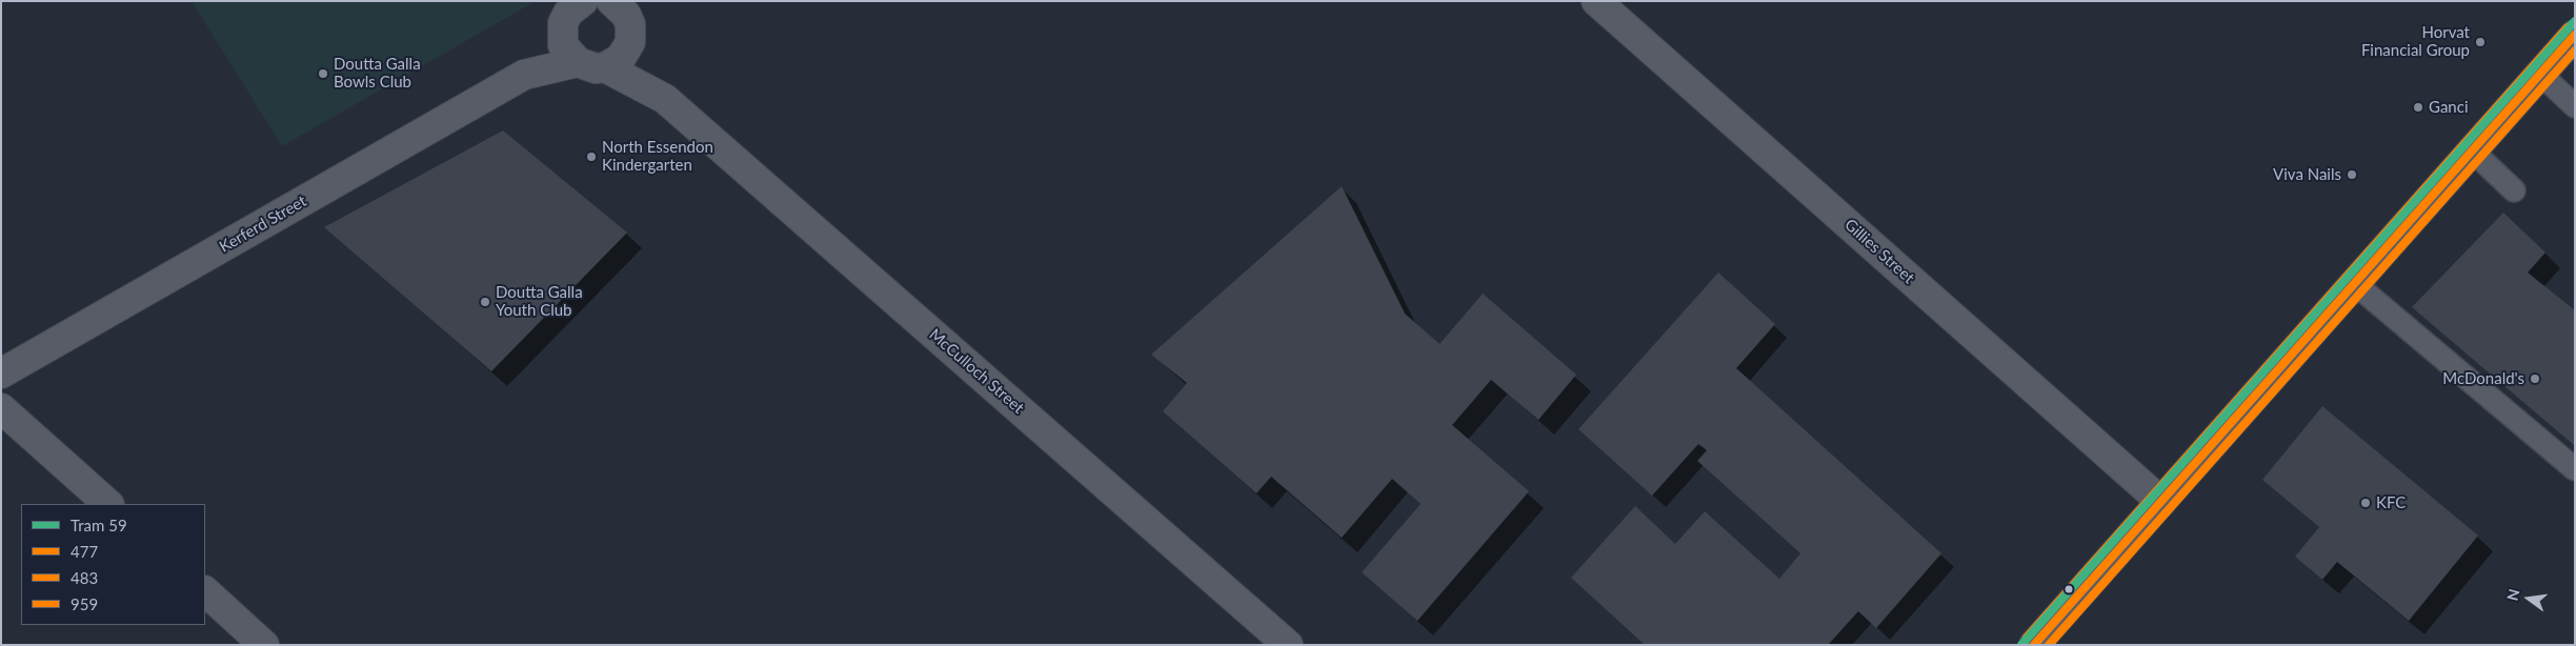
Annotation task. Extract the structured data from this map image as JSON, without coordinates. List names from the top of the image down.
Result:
{
  "streets": {
    "street": ["Kerferd Street", "Gillies Street", "McCulloch Street"]
  },
  "crossings": [
    ["Kerferd Street", "McCulloch Street"]
  ],
  "places": [
    "Horvat Financial Group",
    "Doutta Galla Bowls Club",
    "Ganci",
    "North Essendon Kindergarten",
    "Viva Nails",
    "Doutta Galla Youth Club",
    "McDonald's",
    "KFC"
  ],
  "lines": [
    "tram line 59",
    "transit line 959",
    "transit line 477",
    "transit line 483"
  ],
  "legend": [
    "Tram 59",
    "477",
    "483",
    "959"
  ],
  "north": "left"
}
